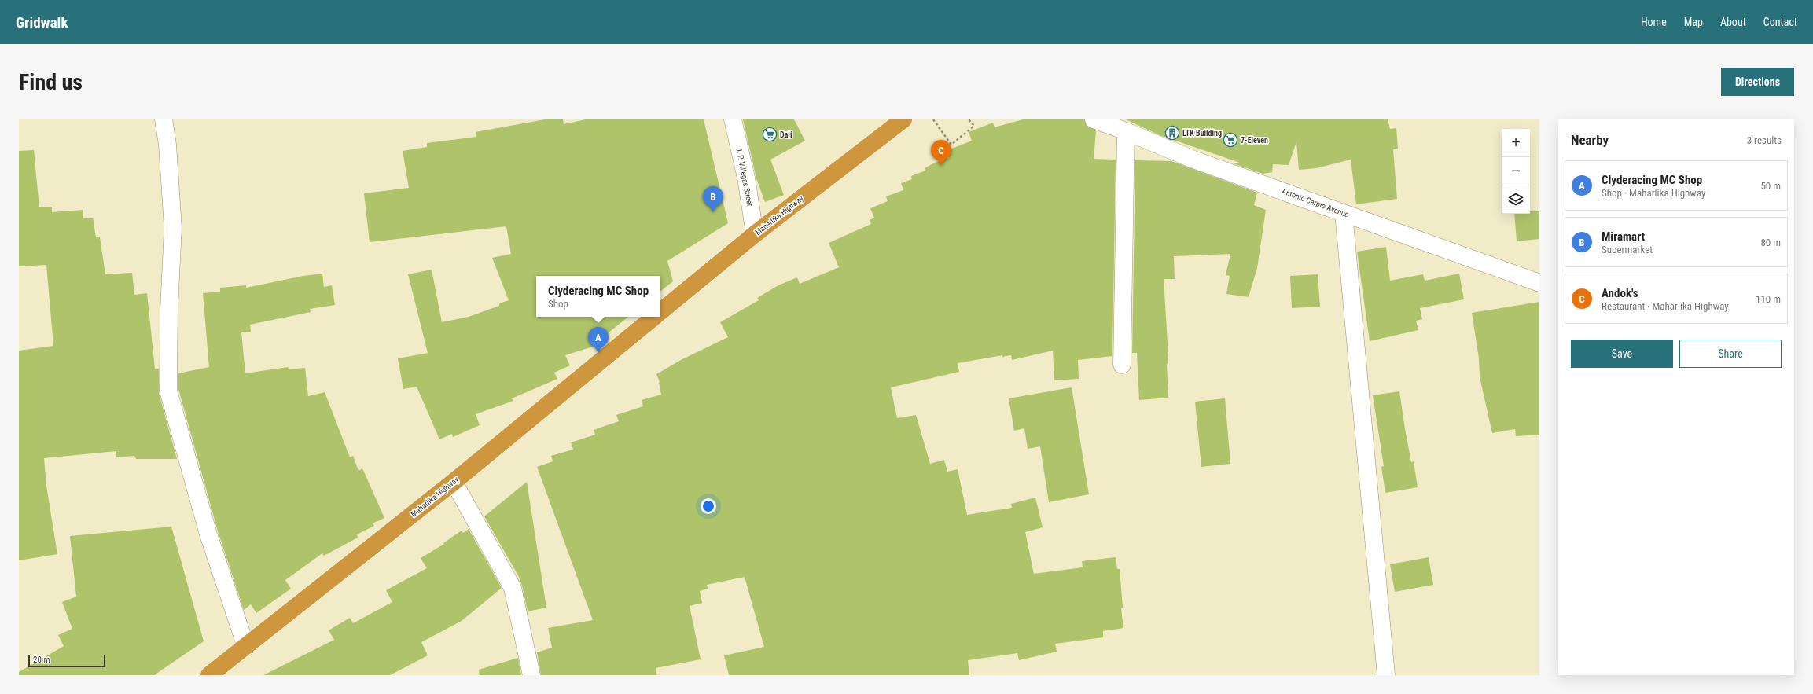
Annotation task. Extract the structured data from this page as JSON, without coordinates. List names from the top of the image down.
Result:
{
  "streets": {
    "highway": ["Maharlika Highway"],
    "street": ["J. P. Villegas Street", "Antonio Carpio Avenue"]
  },
  "crossings": [
    ["J. P. Villegas Street", "Maharlika Highway"]
  ],
  "places": {
    "building": ["LTK Building"],
    "supermarket": ["Dali", "7-Eleven"]
  },
  "scale_bar": "20 m",
  "page": {
    "header": "Gridwalk",
    "nav": [
      "Home",
      "Map",
      "About",
      "Contact"
    ],
    "buttons": [
      "Directions",
      ["Save", "Share"]
    ],
    "title": "Find us",
    "heading": ["Nearby", "3 results"],
    "map_buttons": ["+", "−"],
    "pins": ["C", "B", "A"],
    "list": [
      {
        "mark": "A",
        "name": "Clyderacing MC Shop",
        "note": "Shop · Maharlika Highway",
        "value": "50 m"
      },
      {
        "mark": "B",
        "name": "Miramart",
        "note": "Supermarket",
        "value": "80 m"
      },
      {
        "mark": "C",
        "name": "Andok's",
        "note": "Restaurant · Maharlika Highway",
        "value": "110 m"
      }
    ],
    "popup": ["Clyderacing MC Shop", "Shop"],
    "scale": "20 m"
  }
}
